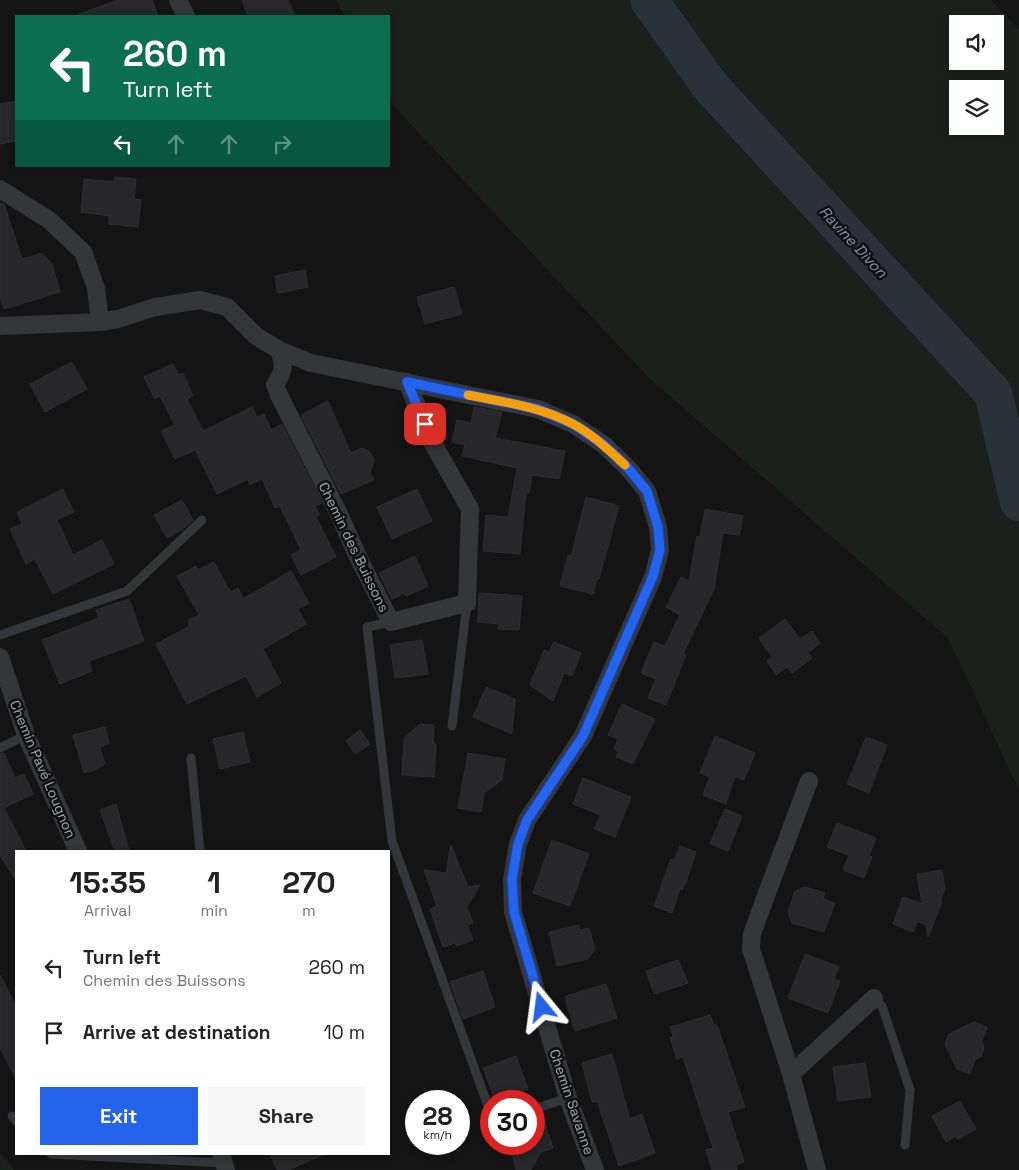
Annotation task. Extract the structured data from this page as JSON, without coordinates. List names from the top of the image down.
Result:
{
  "streets": {
    "street": ["Chemin des Buissons", "Chemin Pavé Lougnon", "Chemin Savanne"]
  },
  "crossings": [
    ["Chemin des Buissons", "Chemin Savanne"]
  ],
  "water": ["Ravine Divon"],
  "page": {
    "turn": ["260 m", "Turn left"],
    "eta": [
      "15:35",
      "Arrival",
      "1",
      "min",
      "270",
      "m"
    ],
    "list": [
      {
        "name": "Turn left",
        "note": "Chemin des Buissons",
        "value": "260 m"
      },
      {
        "name": "Arrive at destination",
        "value": "10 m"
      }
    ],
    "buttons": ["Exit", "Share"],
    "speed": "28 km/h",
    "limit": "30"
  }
}
